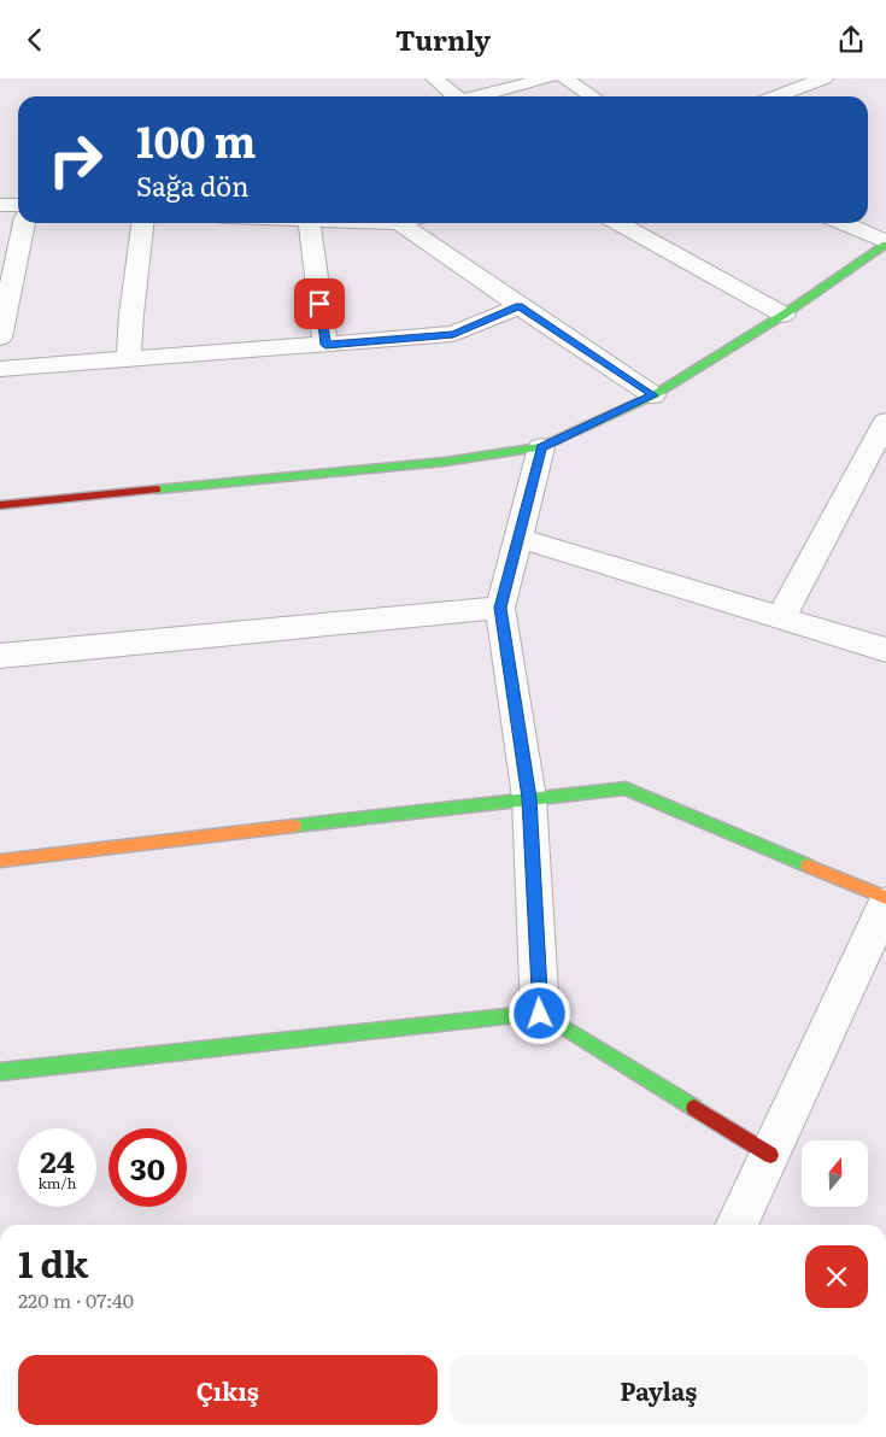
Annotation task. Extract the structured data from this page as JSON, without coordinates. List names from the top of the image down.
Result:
{
  "north": "top",
  "page": {
    "header": "Turnly",
    "turn": ["100 m", "Sağa dön"],
    "speed": "24 km/h",
    "limit": "30",
    "heading": ["1 dk", "220 m · 07:40"],
    "buttons": ["Çıkış", "Paylaş"]
  }
}
